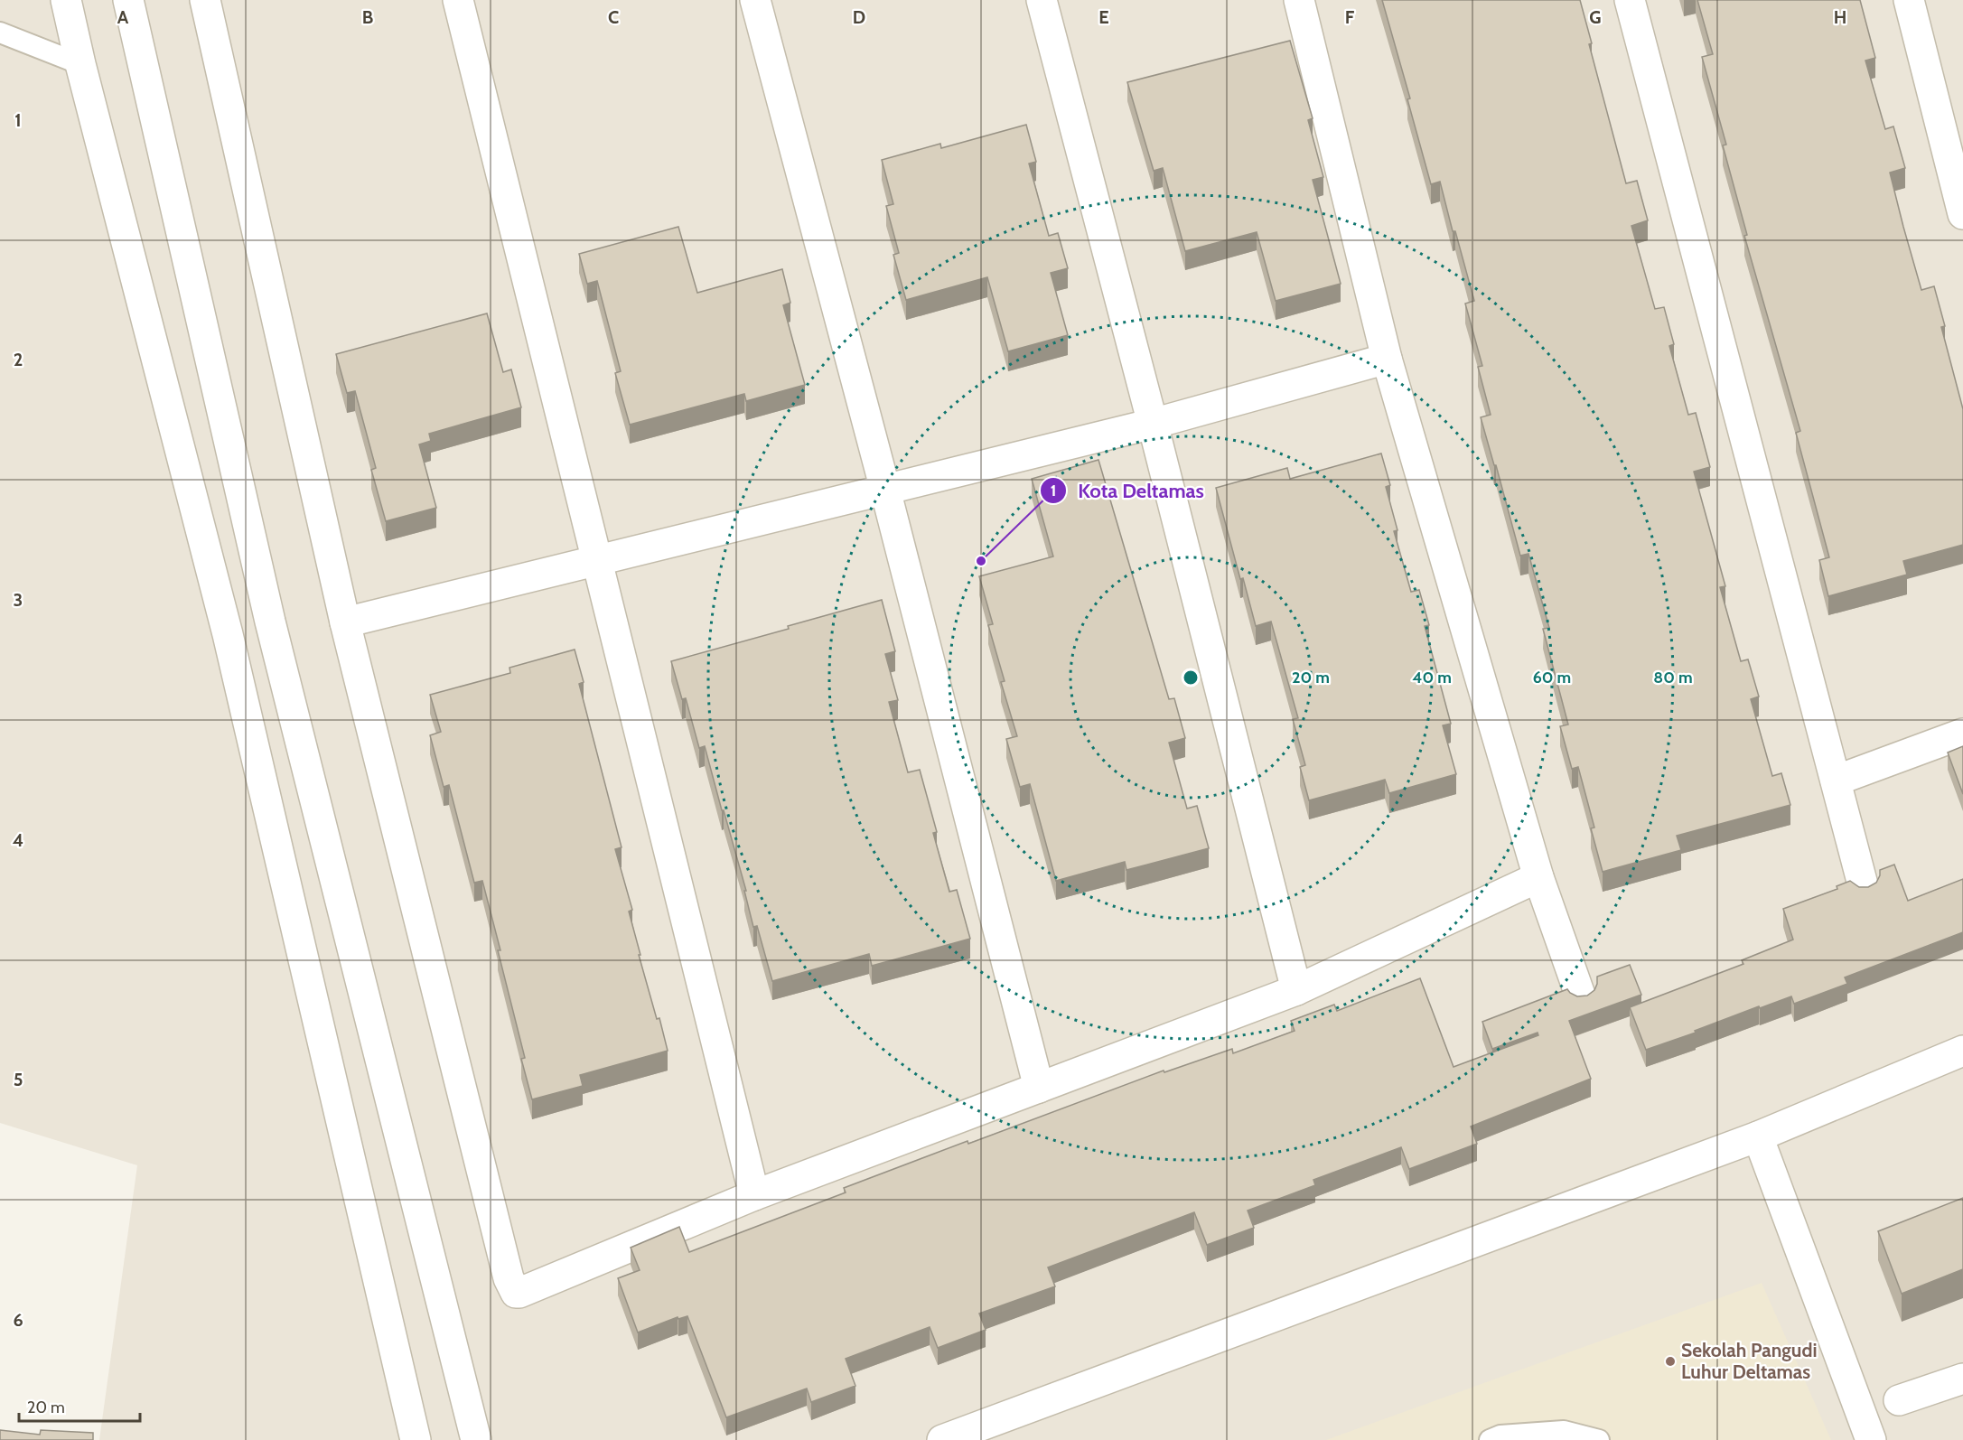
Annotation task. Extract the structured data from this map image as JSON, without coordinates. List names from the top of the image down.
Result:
{
  "places": ["Kota Deltamas", "Sekolah Pangudi Luhur Deltamas"],
  "scale_bar": "20 m",
  "grid": {
    "columns": [
      "A",
      "B",
      "C",
      "D",
      "E",
      "F",
      "G",
      "H"
    ],
    "rows": [
      "1",
      "2",
      "3",
      "4",
      "5",
      "6"
    ]
  },
  "rings": [
    "20 m",
    "40 m",
    "60 m",
    "80 m"
  ]
}
